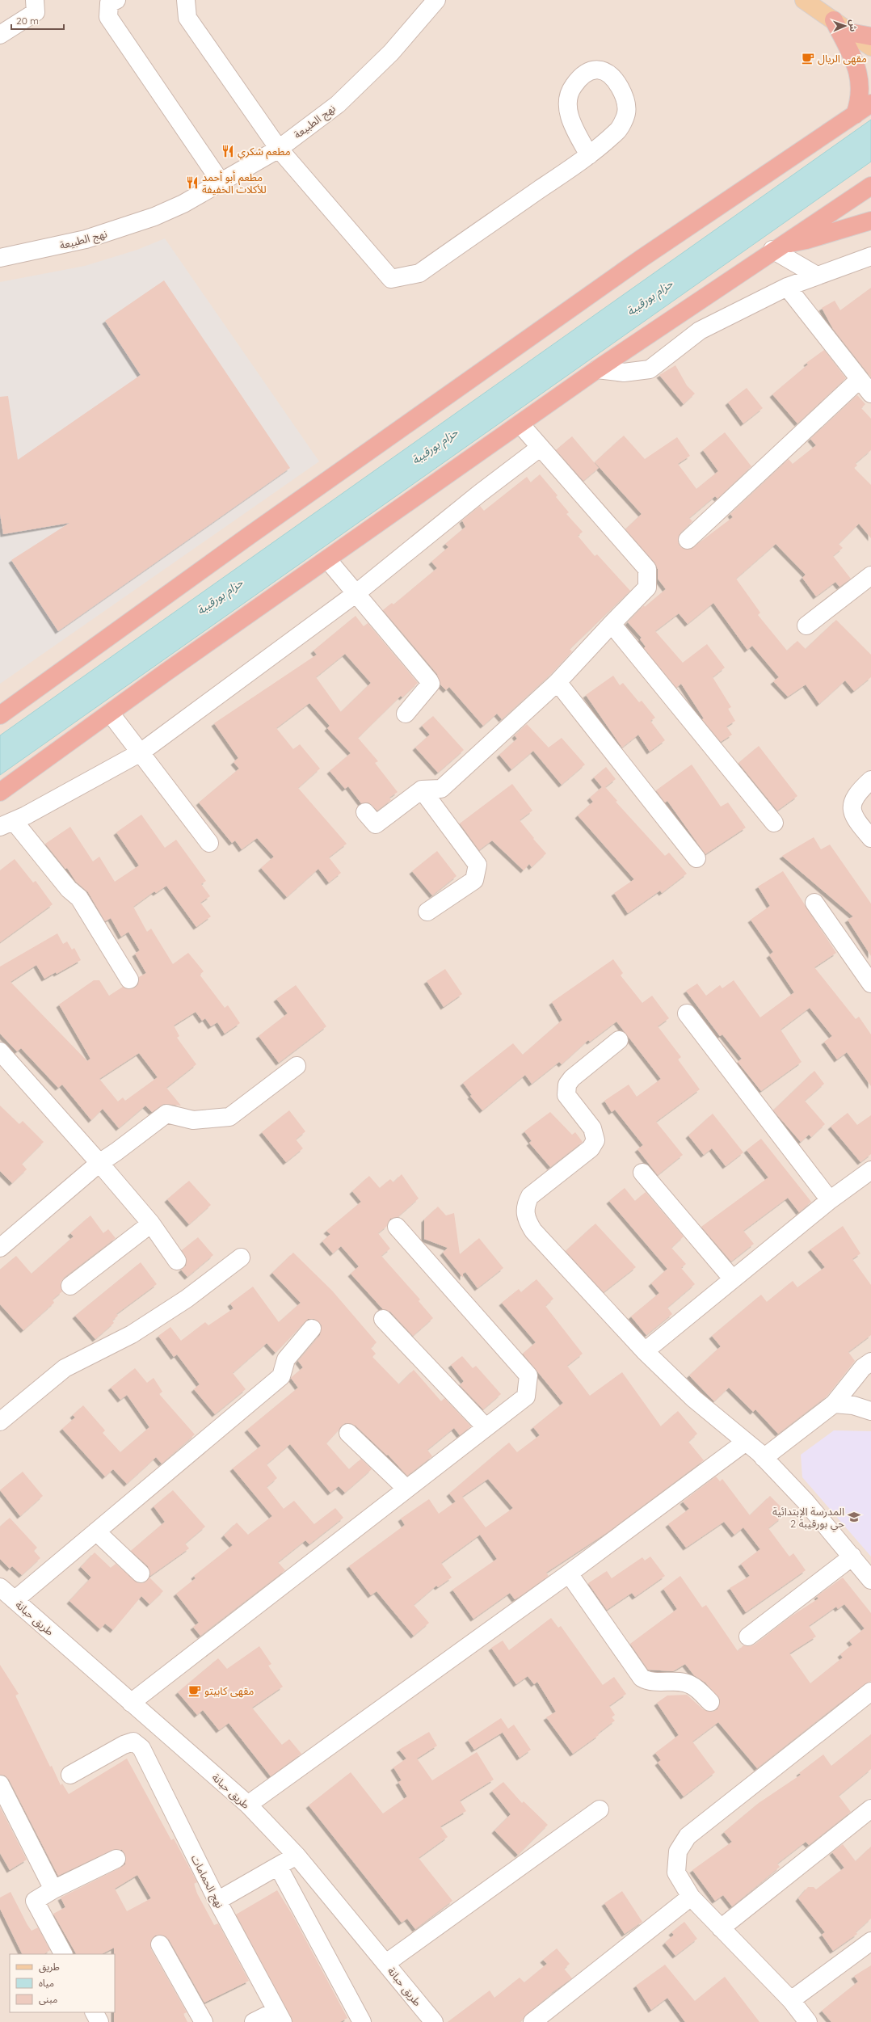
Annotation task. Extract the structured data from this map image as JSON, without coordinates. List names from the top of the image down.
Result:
{
  "streets": {
    "street": ["نهج الطبيعة", "طريق حبانة", "نهج الحمامات"]
  },
  "water": ["حزام بورقيبة"],
  "places": {
    "cafe": ["مقهى الريال", "مقهى كابيتو"],
    "restaurant": ["مطعم شكري", "مطعم أبو أحمد للأكلات الخفيفة"],
    "school or university": ["المدرسة الإبتدائية حي بورقيبة 2"]
  },
  "legend": ["طريق", "مياه", "مبنى"],
  "scale_bar": "20 m",
  "north": "right"
}
